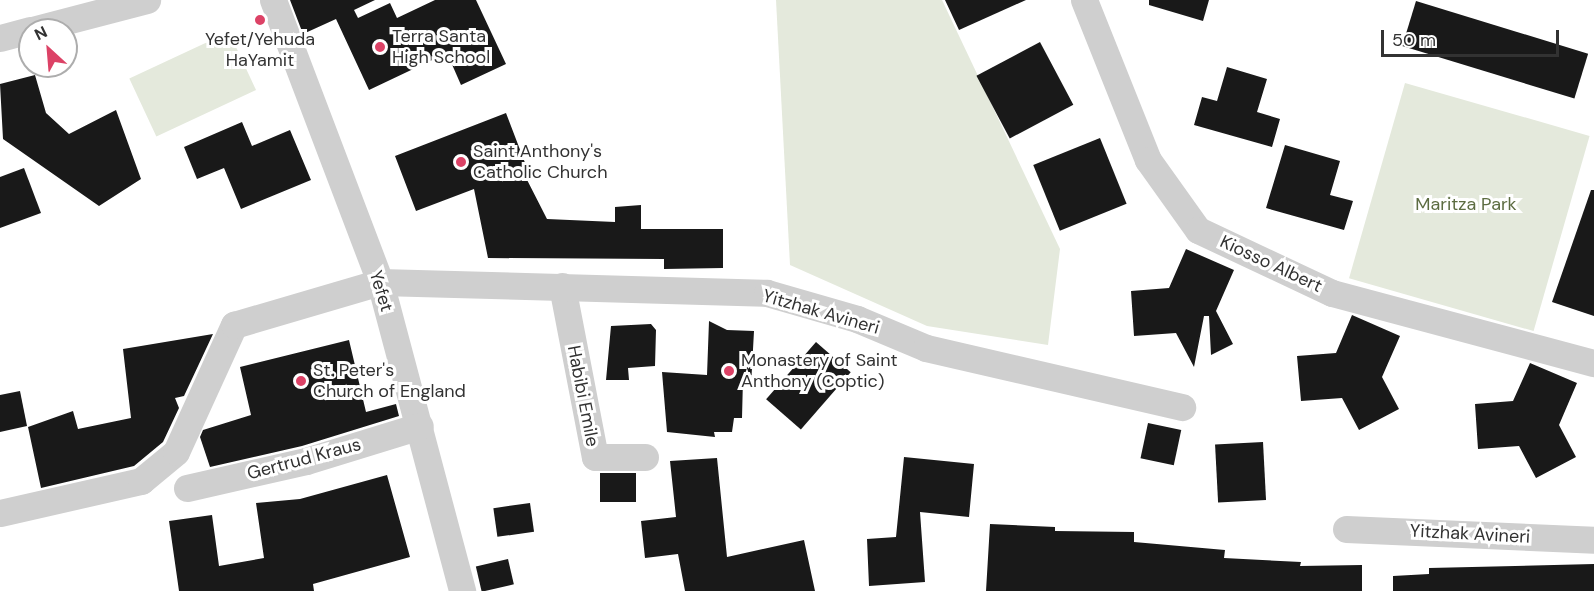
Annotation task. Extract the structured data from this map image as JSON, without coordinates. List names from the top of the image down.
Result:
{
  "streets": {
    "street": [
      "Kiosso Albert",
      "Yefet",
      "Yitzhak Avineri",
      "Habibi Emile",
      "Gertrud Kraus"
    ]
  },
  "crossings": [
    ["Yefet", "Yitzhak Avineri"],
    ["Yefet", "Gertrud Kraus"],
    ["Yitzhak Avineri", "Habibi Emile"]
  ],
  "parks": ["Maritza Park"],
  "places": [
    "Yefet/Yehuda HaYamit",
    "Terra Santa High School",
    "Saint Anthony's Catholic Church",
    "Monastery of Saint Anthony (Coptic)",
    "St. Peter's Church of England"
  ],
  "scale_bar": "50 m",
  "north": "top left"
}
